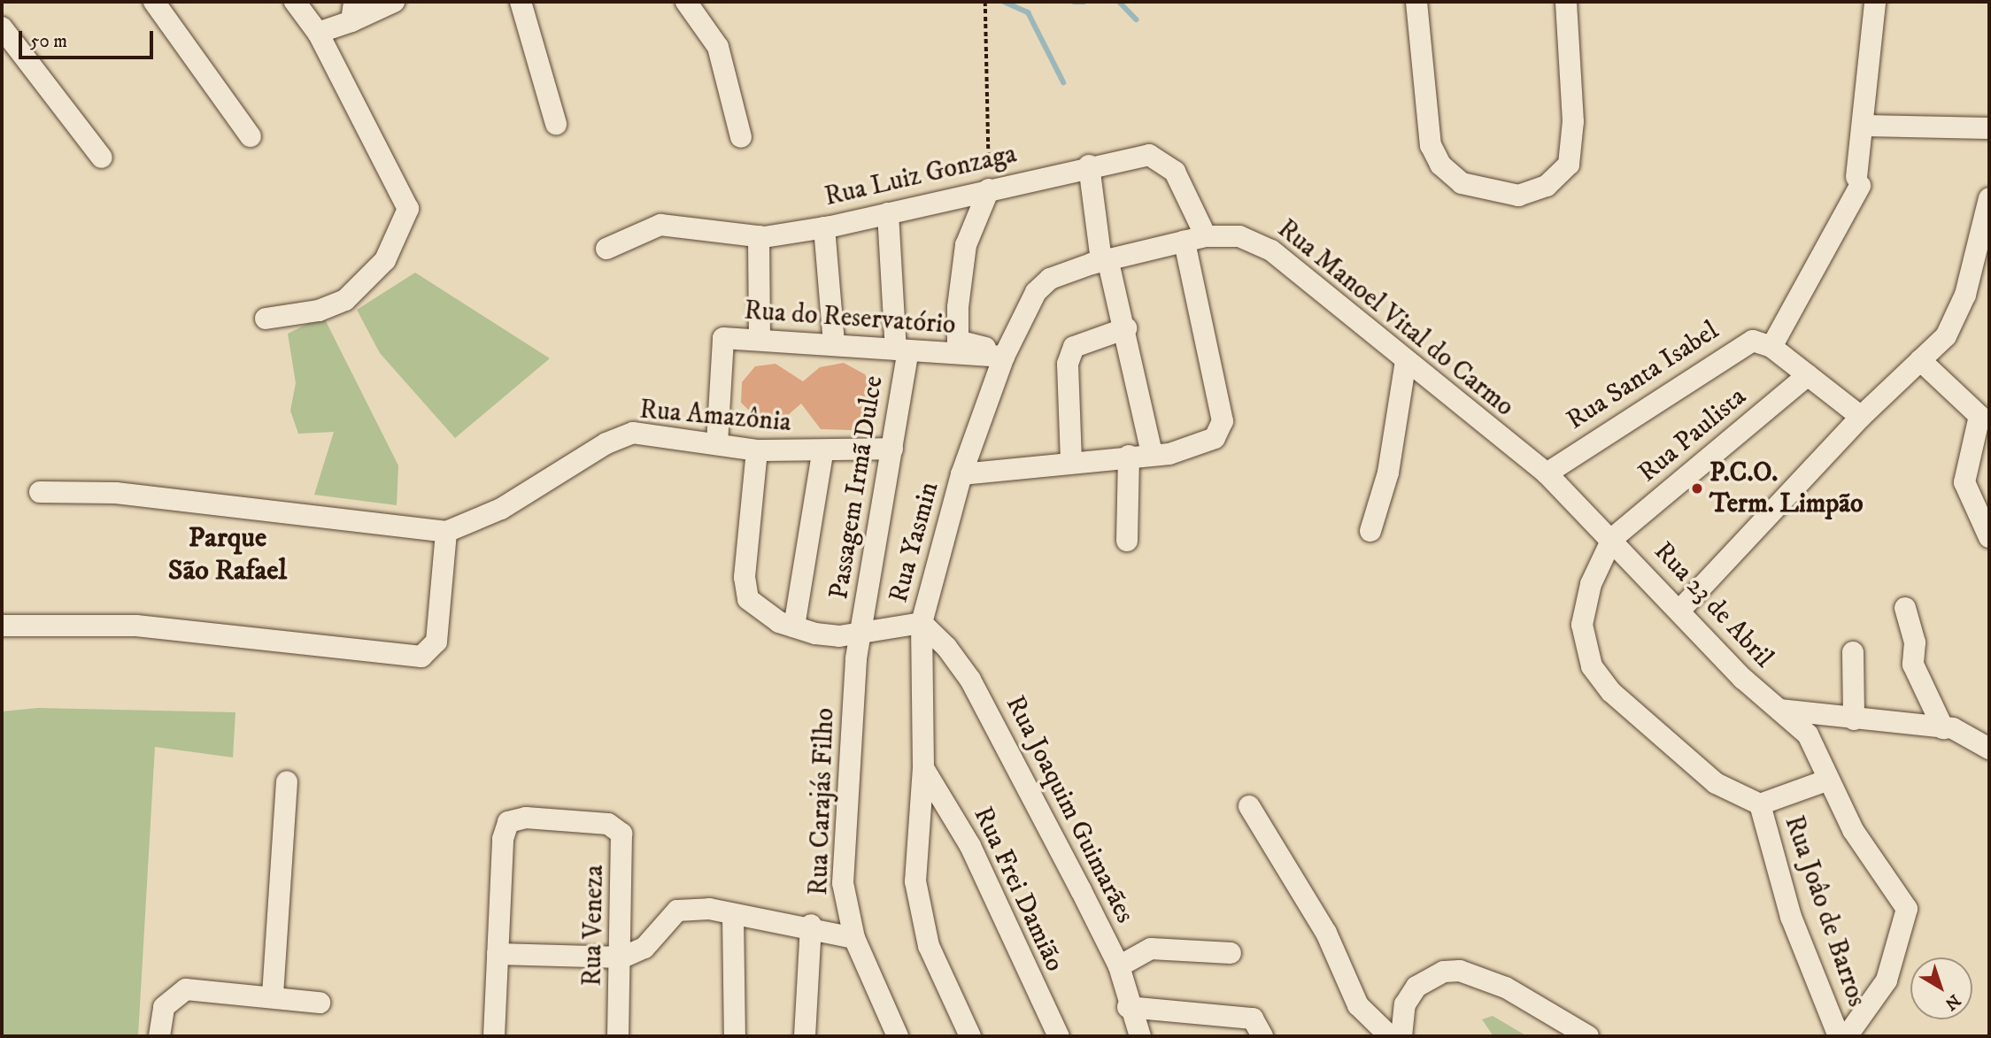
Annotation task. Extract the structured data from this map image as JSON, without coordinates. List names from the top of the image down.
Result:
{
  "streets": {
    "street": [
      "Rua Luiz Gonzaga",
      "Rua do Reservatório",
      "Rua Manoel Vital do Carmo",
      "Rua Santa Isabel",
      "Rua Amazônia",
      "Rua Paulista",
      "Passagem Irmã Dulce",
      "Rua Yasmin",
      "Rua 23 de Abril",
      "Rua Carajás Filho",
      "Rua Joaquim Guimarães",
      "Rua Frei Damião",
      "Rua Joâo de Barros",
      "Rua Veneza"
    ]
  },
  "crossings": [
    ["Rua Luiz Gonzaga", "Rua Manoel Vital do Carmo"],
    ["Rua Luiz Gonzaga", "Passagem Irmã Dulce"],
    ["Rua do Reservatório", "Rua Manoel Vital do Carmo"],
    ["Rua do Reservatório", "Rua Amazônia"],
    ["Rua do Reservatório", "Passagem Irmã Dulce"],
    ["Rua Manoel Vital do Carmo", "Rua Santa Isabel"],
    ["Rua Manoel Vital do Carmo", "Rua Yasmin"],
    ["Rua Manoel Vital do Carmo", "Rua 23 de Abril"],
    ["Rua Santa Isabel", "Rua 23 de Abril"],
    ["Rua Amazônia", "Passagem Irmã Dulce"],
    ["Rua Paulista", "Rua 23 de Abril"],
    ["Passagem Irmã Dulce", "Rua Carajás Filho"],
    ["Rua Yasmin", "Rua Joaquim Guimarães"],
    ["Rua Yasmin", "Rua Frei Damião"]
  ],
  "districts": ["Parque São Rafael"],
  "places": ["P.C.O. Term. Limpão"],
  "scale_bar": "50 m",
  "north": "bottom right"
}
